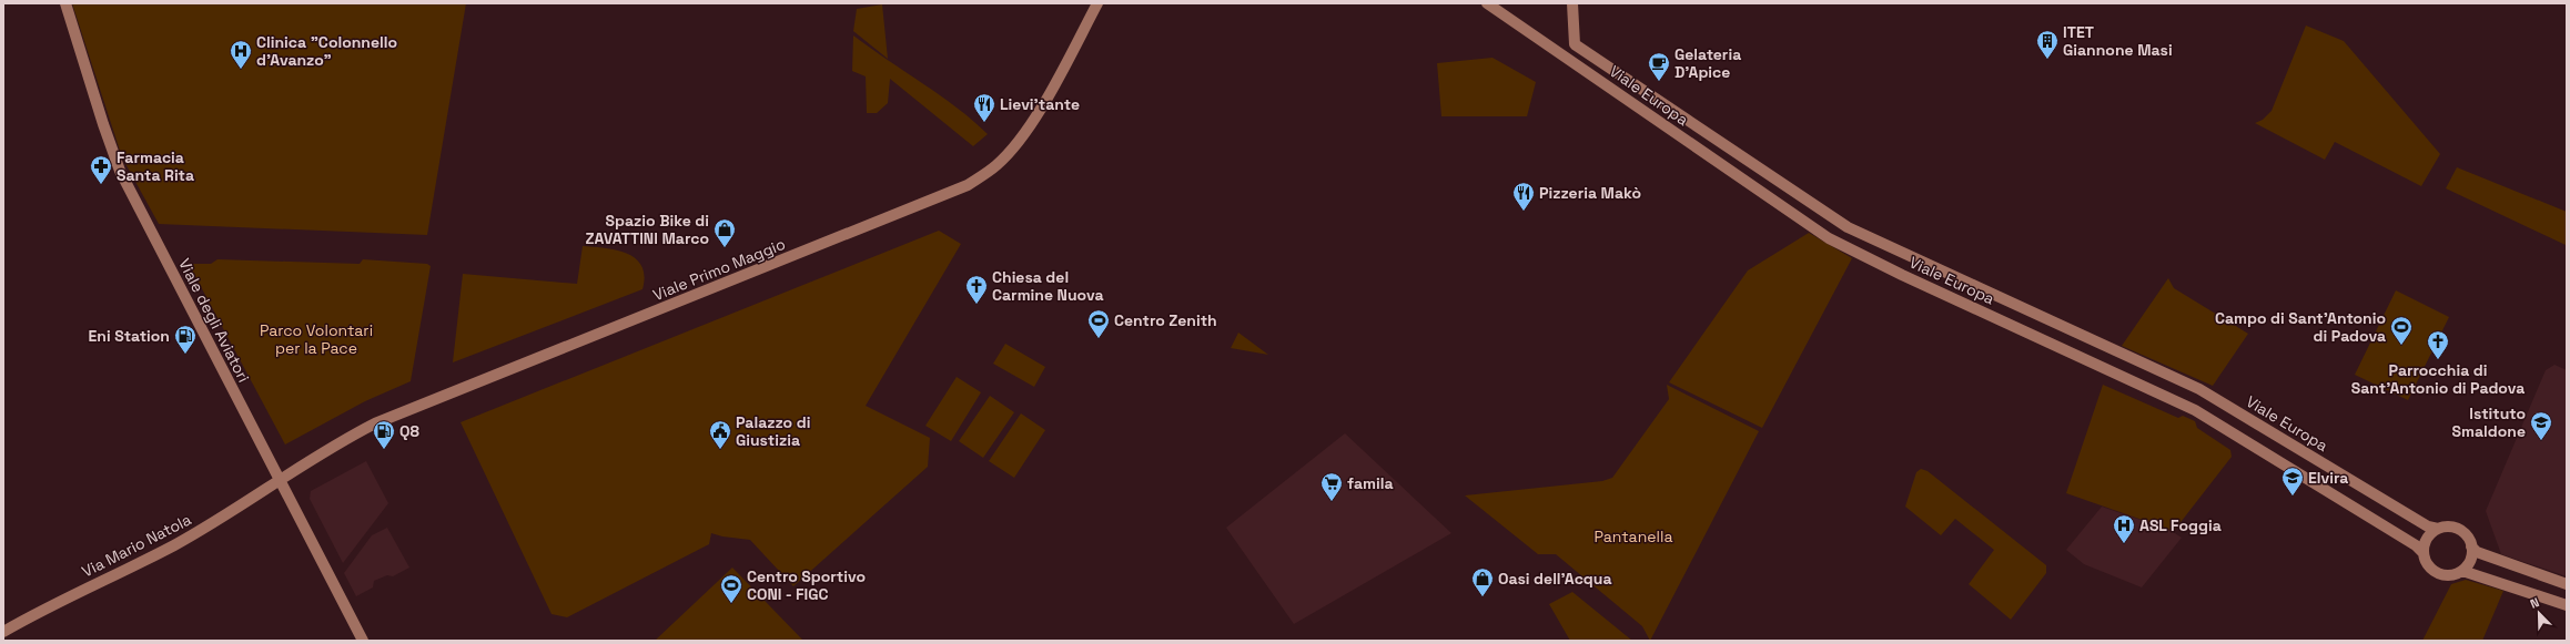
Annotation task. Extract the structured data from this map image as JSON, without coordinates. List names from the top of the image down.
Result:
{
  "streets": {
    "street": [
      "Viale Europa",
      "Viale Primo Maggio",
      "Viale degli Aviatori",
      "Via Mario Natola"
    ]
  },
  "crossings": [
    ["Viale Primo Maggio", "Viale degli Aviatori"],
    ["Viale Primo Maggio", "Via Mario Natola"],
    ["Viale degli Aviatori", "Via Mario Natola"]
  ],
  "parks": ["Parco Volontari per la Pace", "Pantanella"],
  "places": {
    "building": ["ITET Giannone Masi"],
    "hospital": ["Clinica \"Colonnello d'Avanzo\"", "ASL Foggia"],
    "cafe": ["Gelateria D'Apice"],
    "restaurant": ["Lievi'tante", "Pizzeria Makò"],
    "pharmacy": ["Farmacia Santa Rita"],
    "shop": ["Spazio Bike di ZAVATTINI Marco", "Oasi dell'Acqua"],
    "church": ["Chiesa del Carmine Nuova", "Parrocchia di Sant'Antonio di Padova"],
    "sports": ["Centro Zenith", "Campo di Sant'Antonio di Padova", "Centro Sportivo CONI - FIGC"],
    "fuel station": ["Eni Station", "Q8"],
    "school or university": ["Istituto Smaldone", "Elvira"],
    "public building": ["Palazzo di Giustizia"],
    "supermarket": ["famila"]
  },
  "north": "top left"
}
